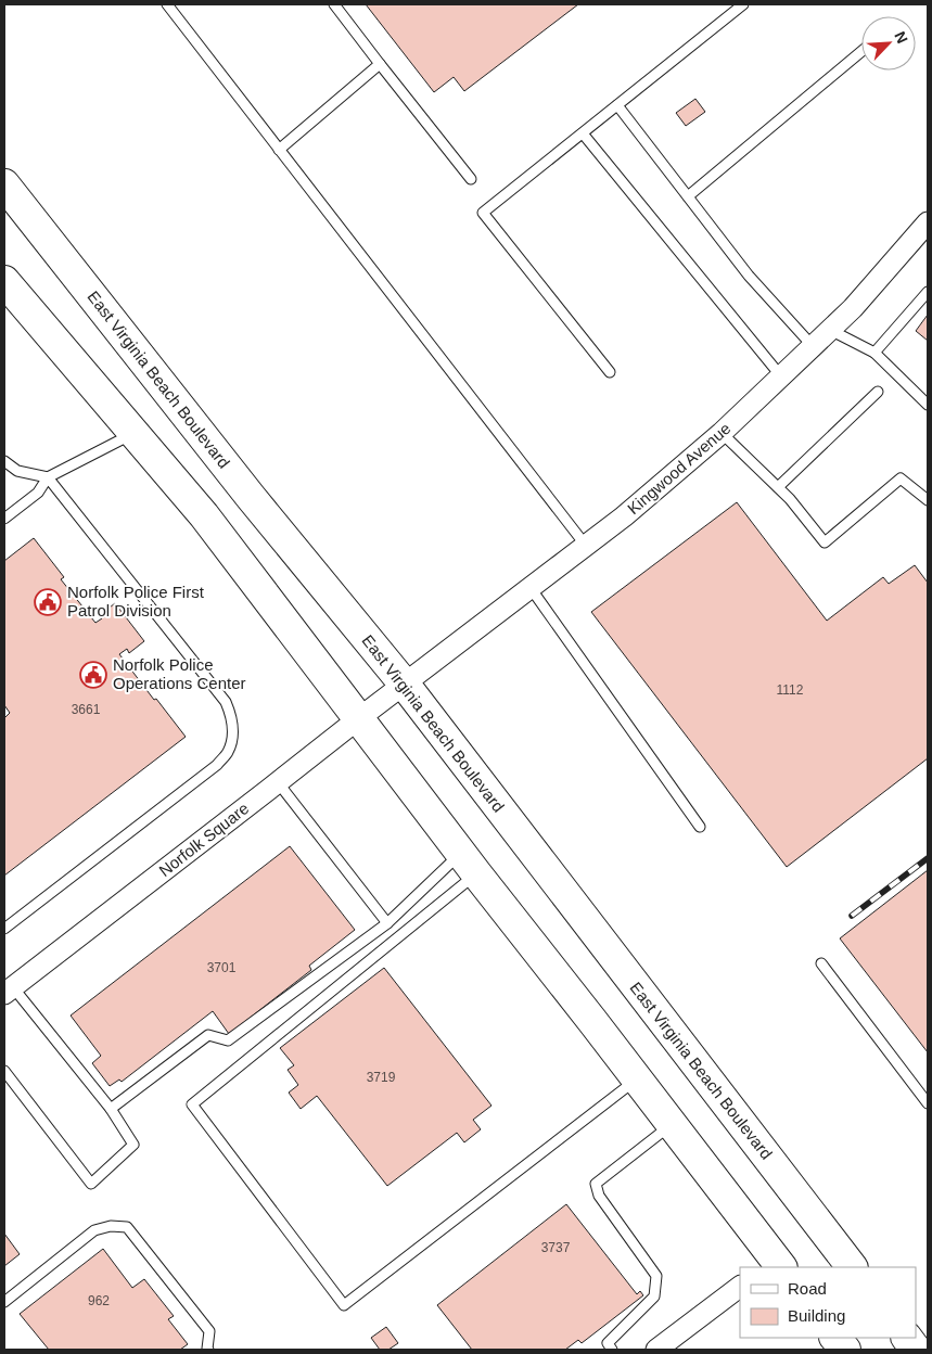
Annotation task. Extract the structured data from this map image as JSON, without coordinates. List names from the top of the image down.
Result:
{
  "streets": {
    "main road": ["East Virginia Beach Boulevard"],
    "street": ["Kingwood Avenue", "Norfolk Square"]
  },
  "crossings": [
    ["East Virginia Beach Boulevard", "Kingwood Avenue"],
    ["East Virginia Beach Boulevard", "Norfolk Square"],
    ["Kingwood Avenue", "Norfolk Square"]
  ],
  "places": {
    "public building": ["Norfolk Police First Patrol Division", "Norfolk Police Operations Center"]
  },
  "house_numbers": [
    "1112",
    "3661",
    "3701",
    "3719",
    "3737",
    "962"
  ],
  "legend": ["Road", "Building"],
  "north": "top right"
}
